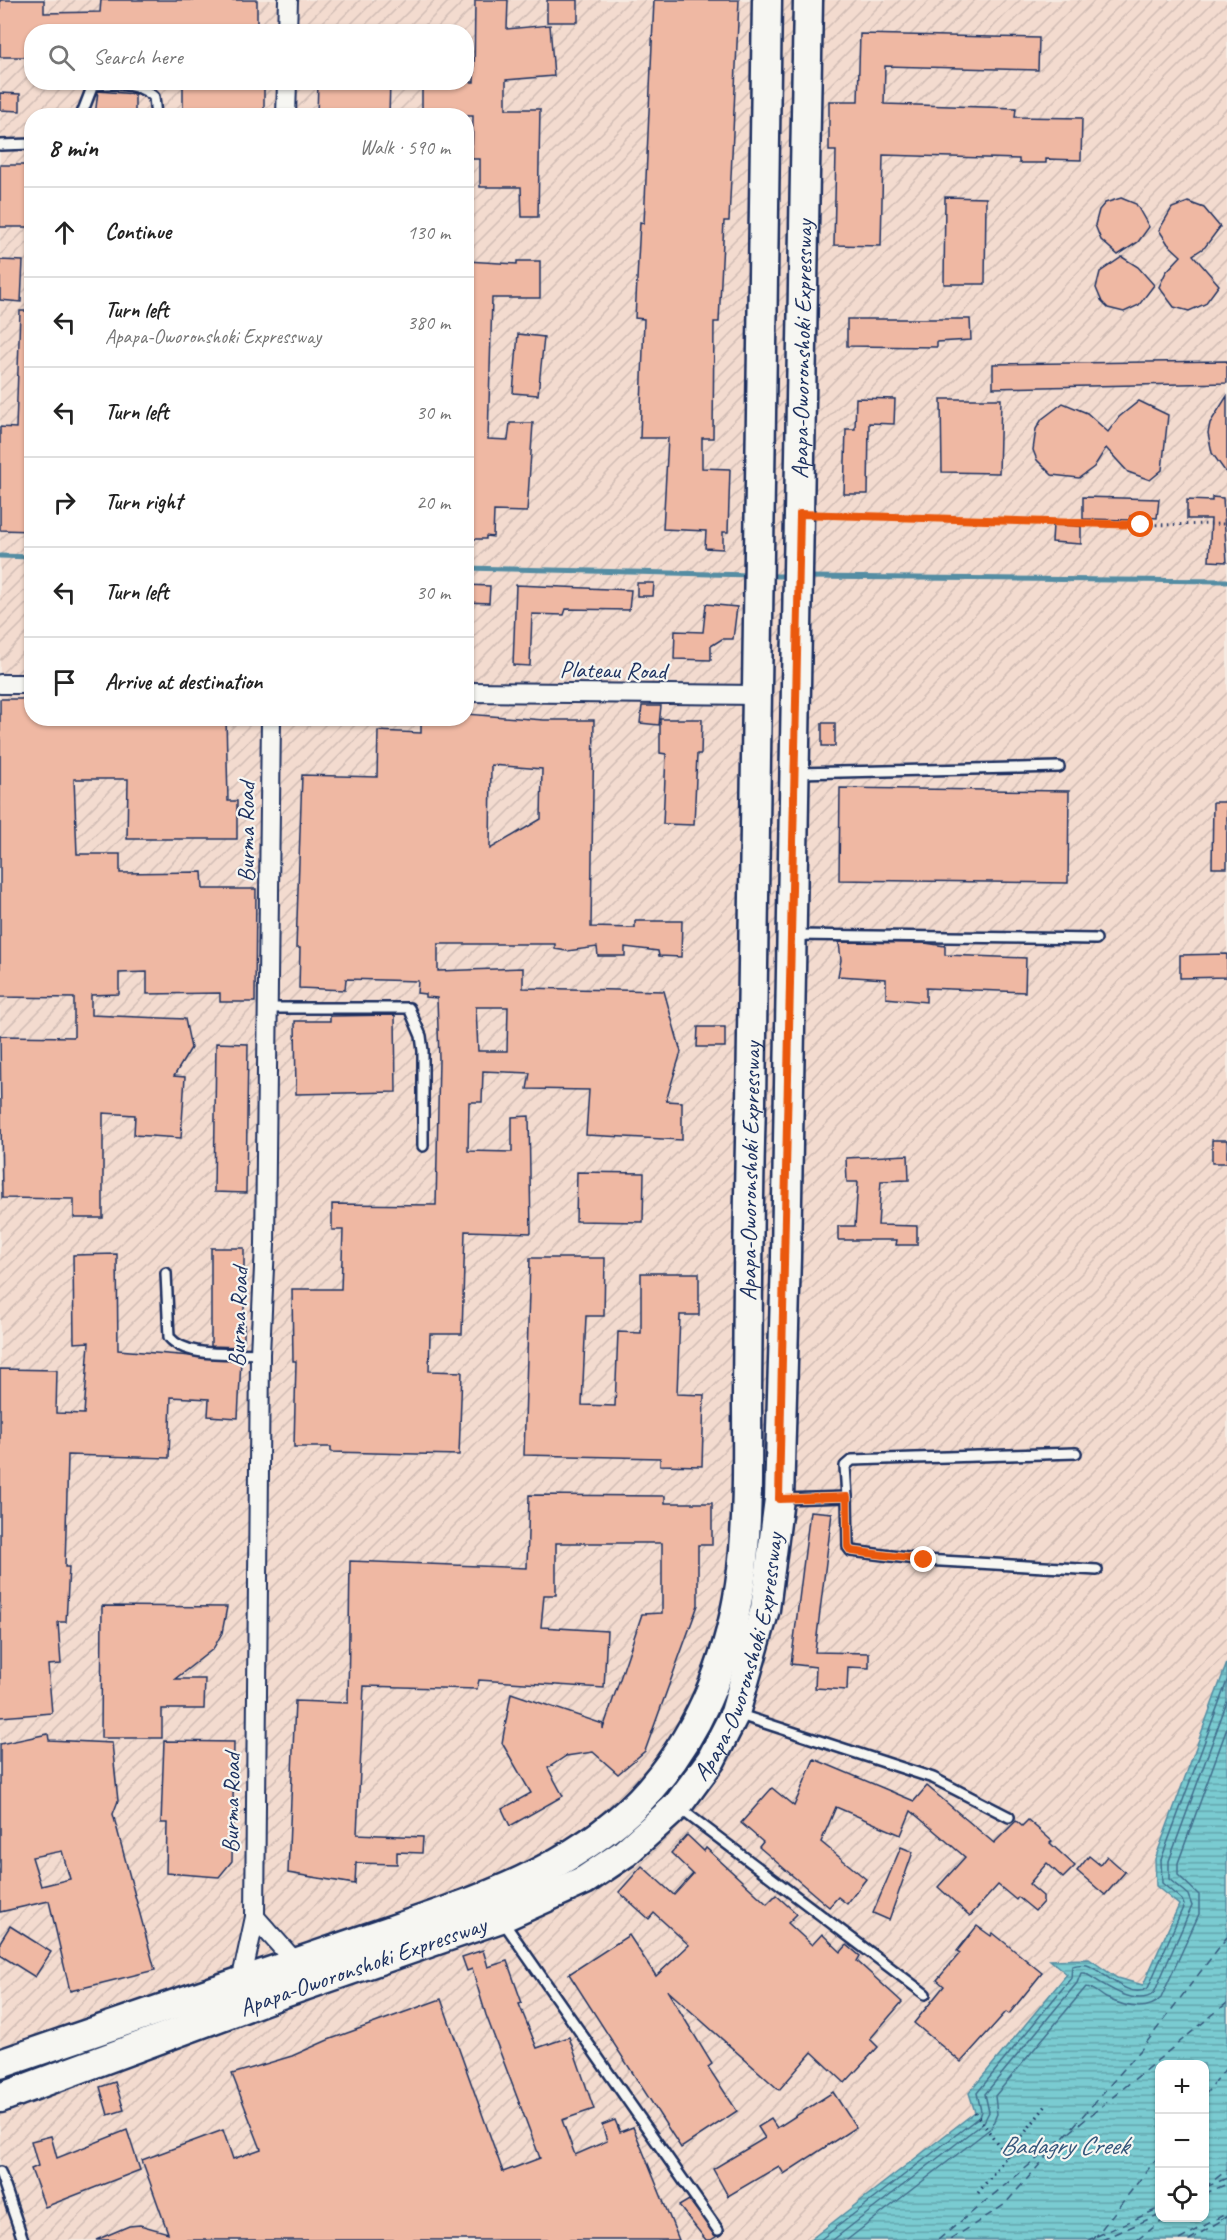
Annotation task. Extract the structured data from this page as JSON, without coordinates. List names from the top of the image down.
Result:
{
  "streets": {
    "main road": ["Apapa-Oworonshoki Expressway"],
    "street": ["Plateau Road", "Burma Road"]
  },
  "crossings": [
    ["Apapa-Oworonshoki Expressway", "Plateau Road"],
    ["Apapa-Oworonshoki Expressway", "Burma Road"]
  ],
  "water": ["Badagry Creek"],
  "page": {
    "search": "Search here",
    "heading": ["8 min", "Walk · 590 m"],
    "list": [
      ["Continue", "130 m"],
      ["Turn left", "Apapa-Oworonshoki Expressway", "380 m"],
      ["Turn left", "30 m"],
      ["Turn right", "20 m"],
      ["Turn left", "30 m"],
      "Arrive at destination"
    ],
    "map_buttons": ["+", "−"]
  }
}
